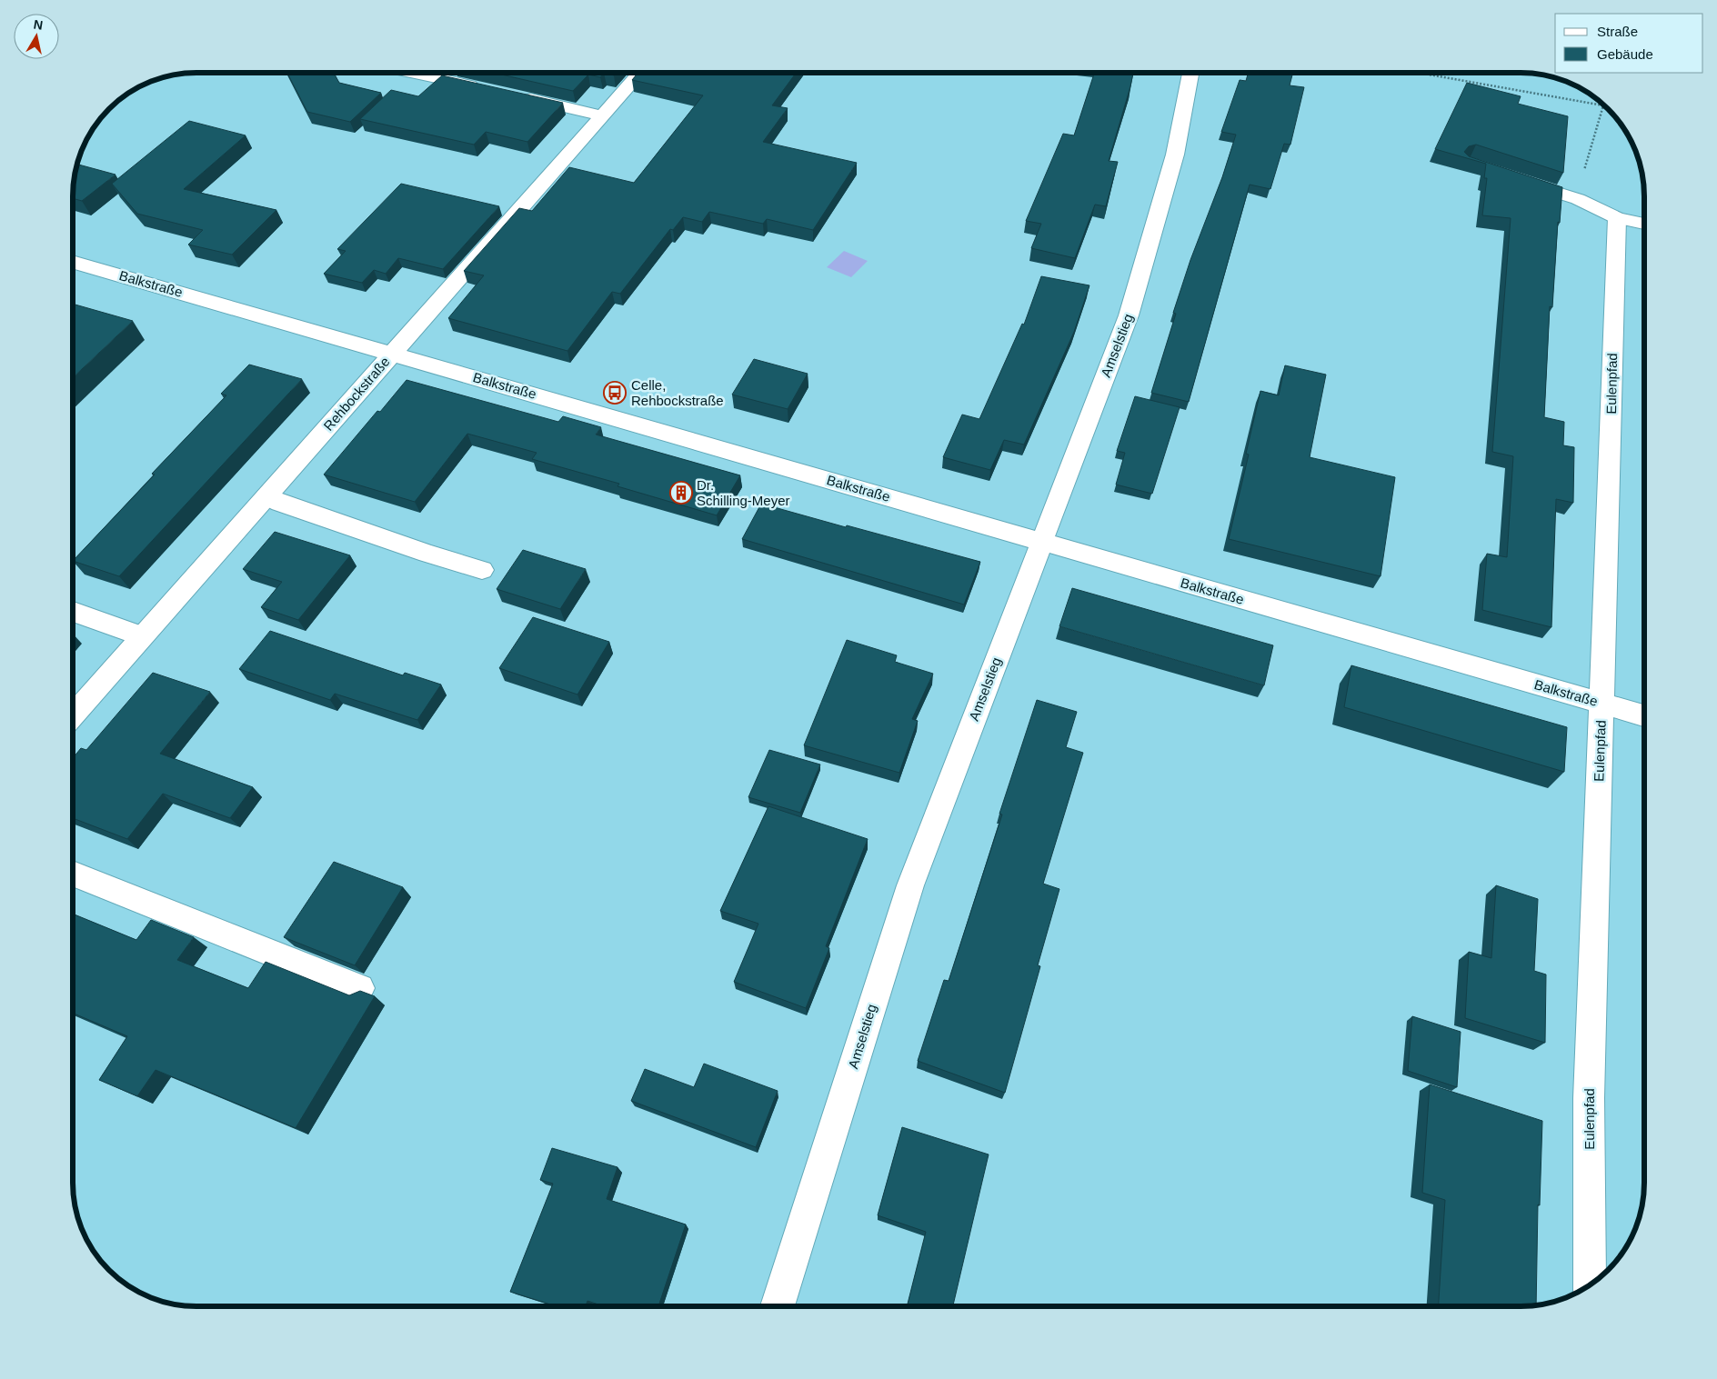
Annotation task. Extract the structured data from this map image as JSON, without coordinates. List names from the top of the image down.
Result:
{
  "streets": {
    "street": [
      "Balkstraße",
      "Amselstieg",
      "Eulenpfad",
      "Rehbockstraße"
    ]
  },
  "crossings": [
    ["Balkstraße", "Amselstieg"],
    ["Balkstraße", "Eulenpfad"],
    ["Balkstraße", "Rehbockstraße"]
  ],
  "places": {
    "bus stop": ["Celle, Rehbockstraße"],
    "building": ["Dr. Schilling-Meyer"]
  },
  "legend": ["Straße", "Gebäude"],
  "north": "top"
}
